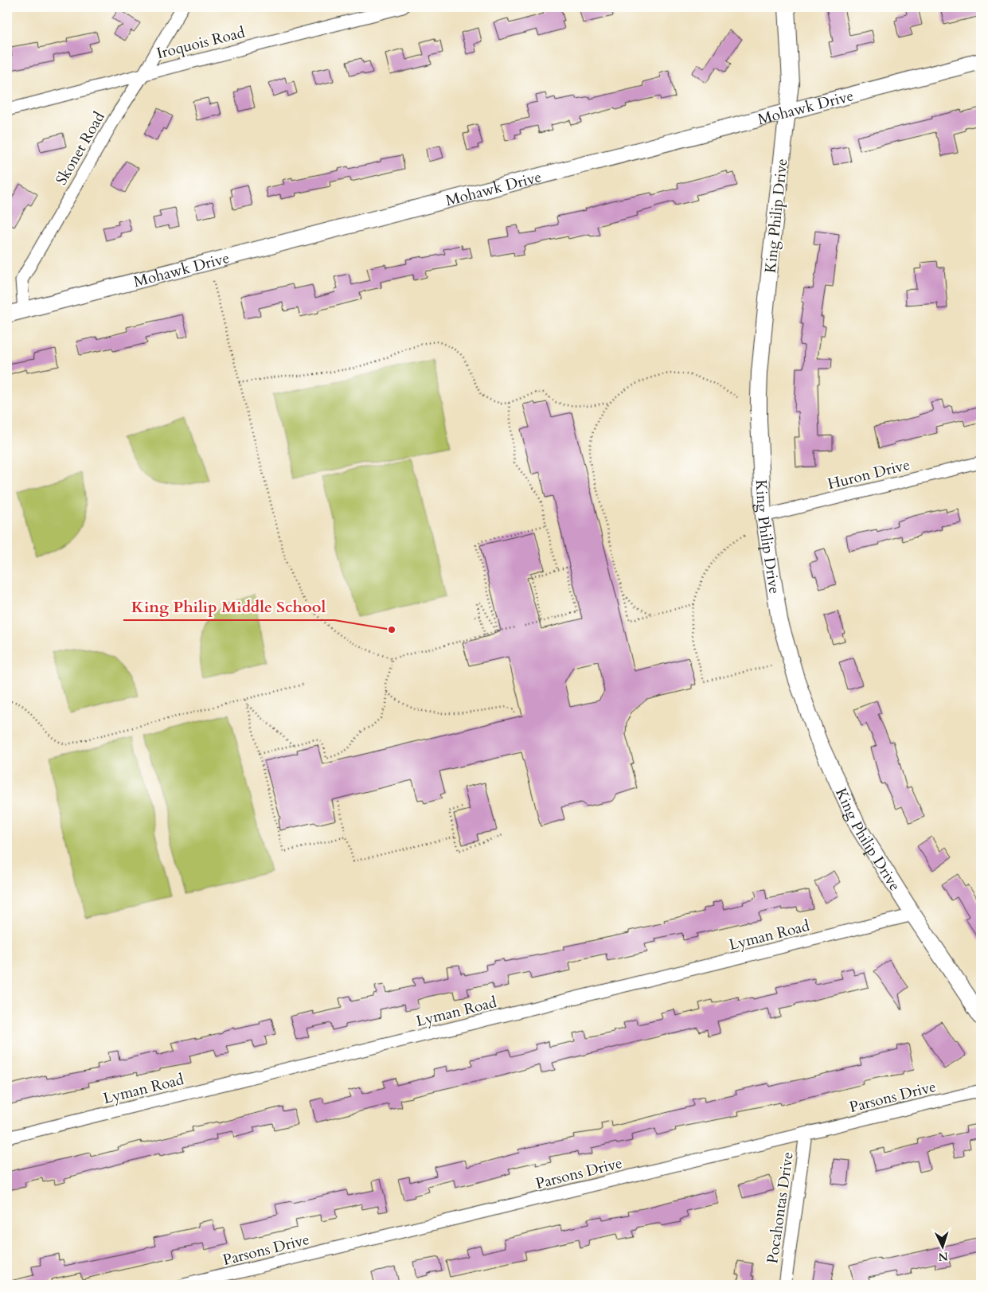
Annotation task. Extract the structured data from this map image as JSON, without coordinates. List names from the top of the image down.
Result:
{
  "streets": {
    "street": [
      "Iroquois Road",
      "Mohawk Drive",
      "Skonet Road",
      "King Philip Drive",
      "Huron Drive",
      "Lyman Road",
      "Parsons Drive",
      "Pocahontas Drive"
    ]
  },
  "crossings": [
    ["Iroquois Road", "Skonet Road"],
    ["Mohawk Drive", "Skonet Road"],
    ["Mohawk Drive", "King Philip Drive"],
    ["King Philip Drive", "Huron Drive"],
    ["King Philip Drive", "Lyman Road"],
    ["Parsons Drive", "Pocahontas Drive"]
  ],
  "places": ["King Philip Middle School"],
  "north": "bottom"
}
